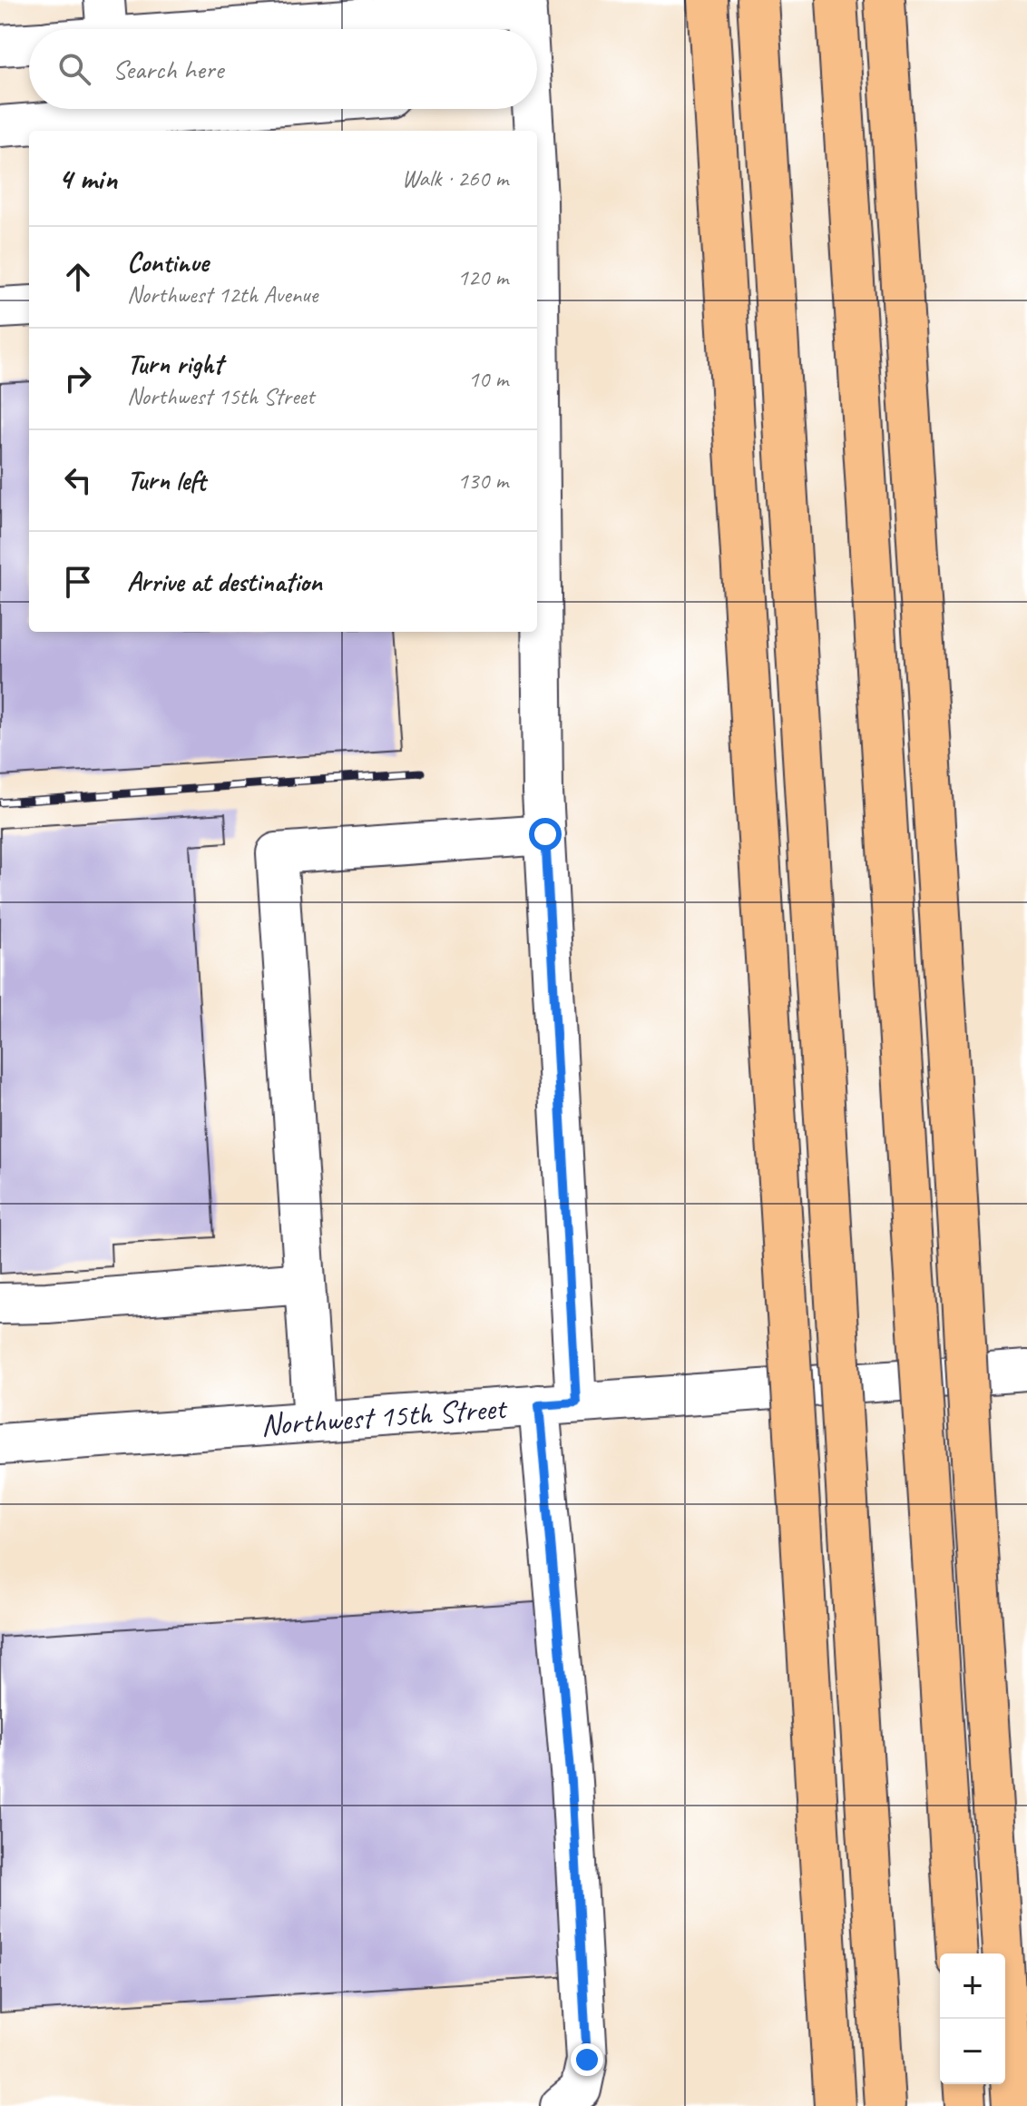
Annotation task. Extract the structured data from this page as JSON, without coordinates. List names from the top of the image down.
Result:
{
  "streets": {
    "street": ["Northwest 15th Street"]
  },
  "page": {
    "search": "Search here",
    "heading": ["4 min", "Walk · 260 m"],
    "list": [
      ["Continue", "Northwest 12th Avenue", "120 m"],
      ["Turn right", "Northwest 15th Street", "10 m"],
      ["Turn left", "130 m"],
      "Arrive at destination"
    ],
    "map_buttons": ["+", "−"]
  }
}
